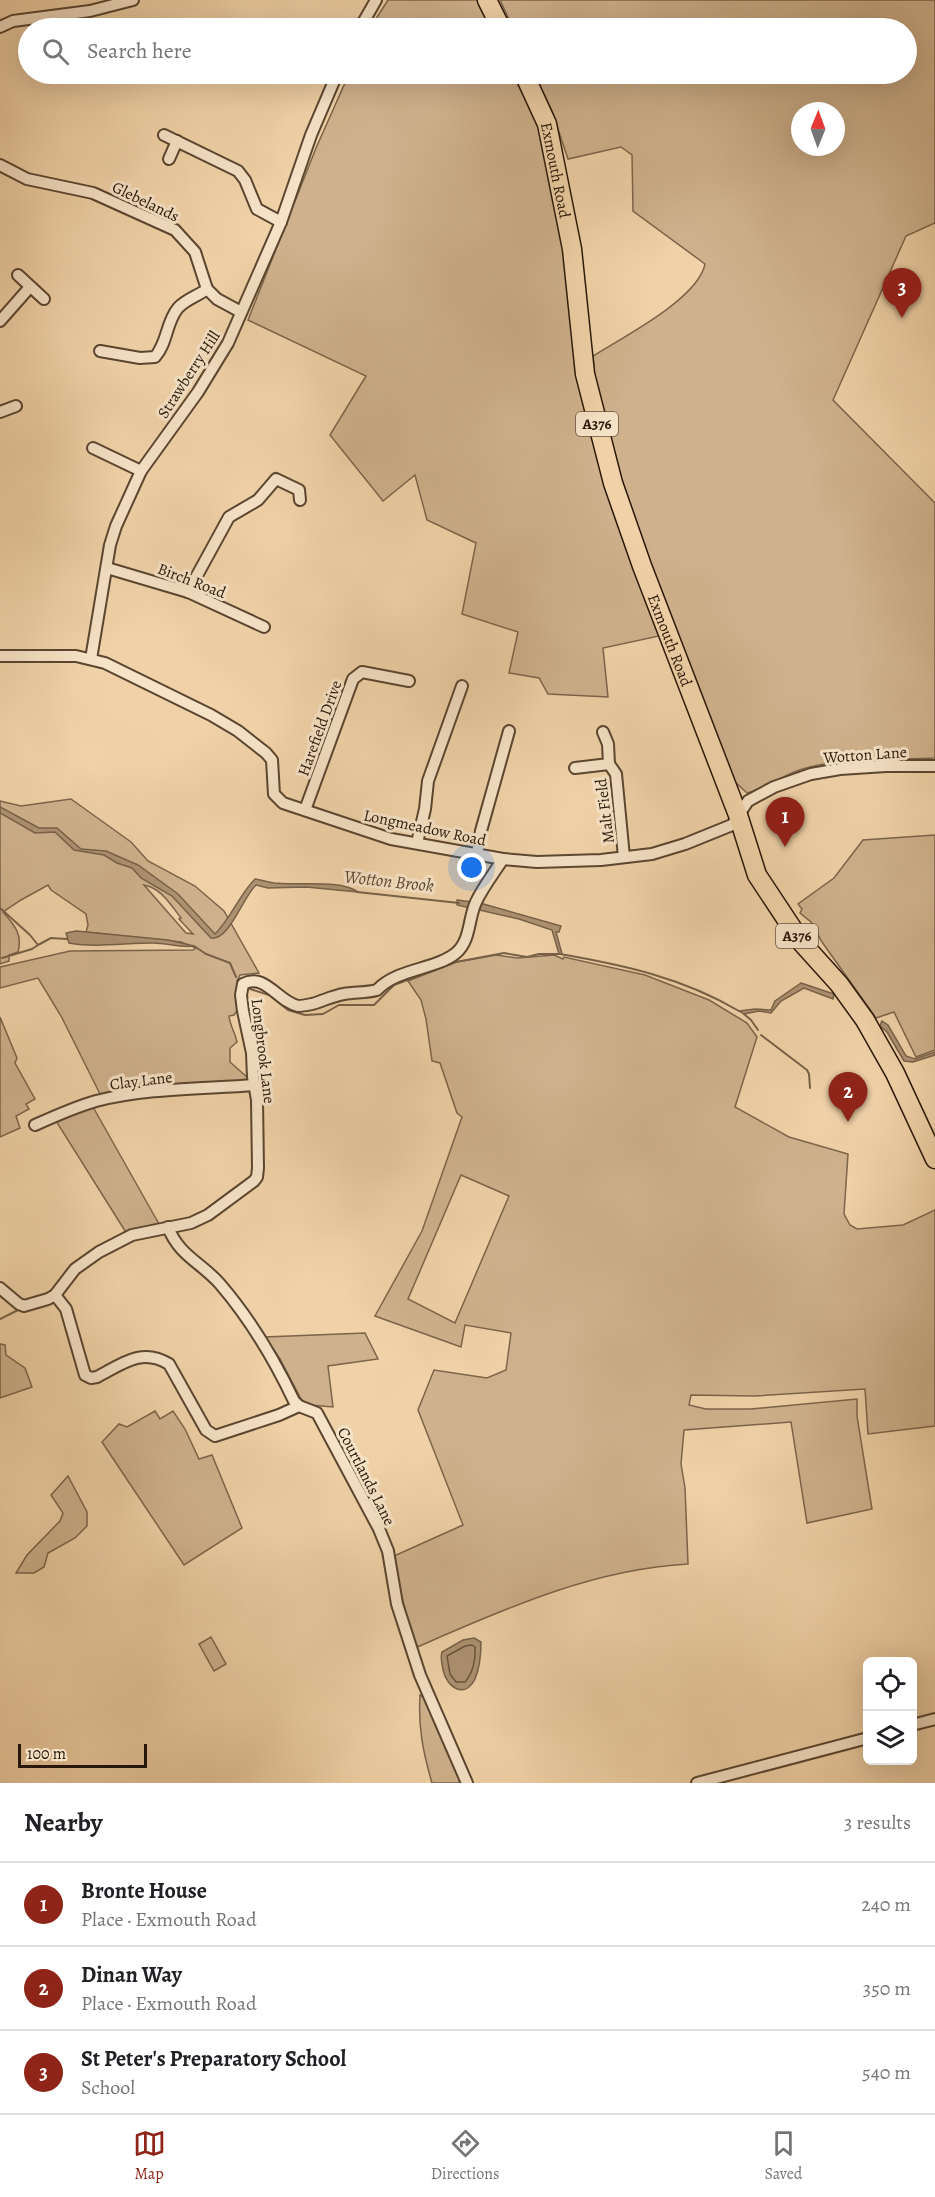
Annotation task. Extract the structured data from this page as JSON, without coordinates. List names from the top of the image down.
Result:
{
  "streets": {
    "highway": ["Exmouth Road", "A376"],
    "street": [
      "Glebelands",
      "Strawberry Hill",
      "Birch Road",
      "Harefield Drive",
      "Wotton Lane",
      "Malt Field",
      "Longmeadow Road",
      "Longbrook Lane",
      "Clay Lane",
      "Courtlands Lane"
    ]
  },
  "crossings": [
    ["Exmouth Road", "Wotton Lane"],
    ["Exmouth Road", "Longmeadow Road"],
    ["Strawberry Hill", "Birch Road"],
    ["Strawberry Hill", "Longmeadow Road"],
    ["Harefield Drive", "Longmeadow Road"],
    ["Wotton Lane", "Longmeadow Road"],
    ["Malt Field", "Longmeadow Road"],
    ["Longmeadow Road", "Longbrook Lane"],
    ["Longbrook Lane", "Clay Lane"],
    ["Longbrook Lane", "Courtlands Lane"]
  ],
  "water": ["Wotton Brook"],
  "scale_bar": "100 m",
  "north": "top",
  "page": {
    "search": "Search here",
    "pins": ["3", "1", "2"],
    "scale": "100 m",
    "heading": ["Nearby", "3 results"],
    "list": [
      {
        "mark": "1",
        "name": "Bronte House",
        "note": "Place · Exmouth Road",
        "value": "240 m"
      },
      {
        "mark": "2",
        "name": "Dinan Way",
        "note": "Place · Exmouth Road",
        "value": "350 m"
      },
      {
        "mark": "3",
        "name": "St Peter's Preparatory School",
        "note": "School",
        "value": "540 m"
      }
    ],
    "nav": ["Map", "Directions", "Saved"]
  }
}
